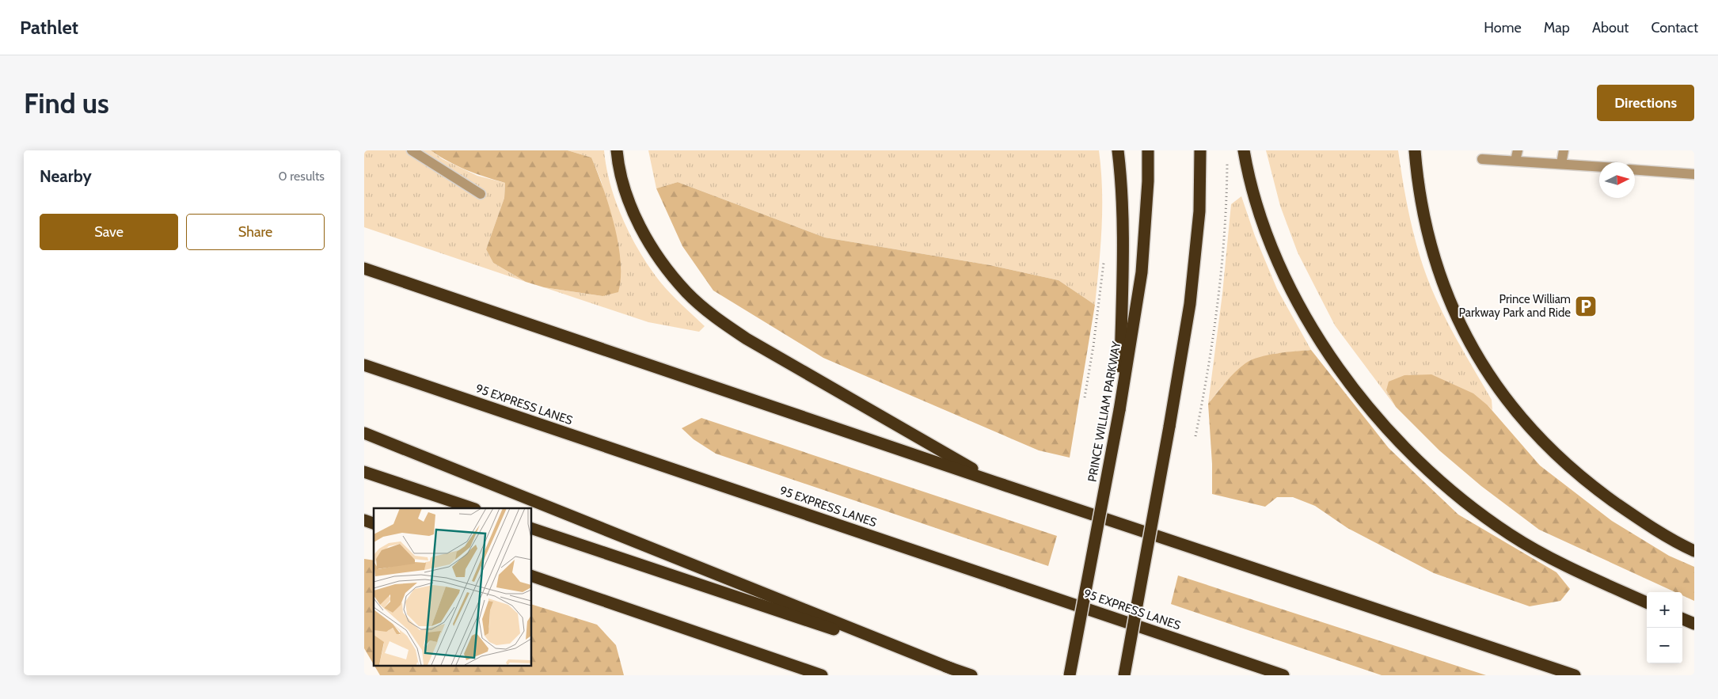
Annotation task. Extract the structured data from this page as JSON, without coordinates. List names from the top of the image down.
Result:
{
  "streets": {
    "highway": ["95 EXPRESS LANES", "PRINCE WILLIAM PARKWAY"]
  },
  "places": {
    "parking": ["Prince William Parkway Park and Ride"]
  },
  "north": "right",
  "page": {
    "header": "Pathlet",
    "nav": [
      "Home",
      "Map",
      "About",
      "Contact"
    ],
    "buttons": [
      "Directions",
      ["Save", "Share"]
    ],
    "title": "Find us",
    "heading": ["Nearby", "0 results"],
    "map_buttons": ["+", "−"]
  }
}
